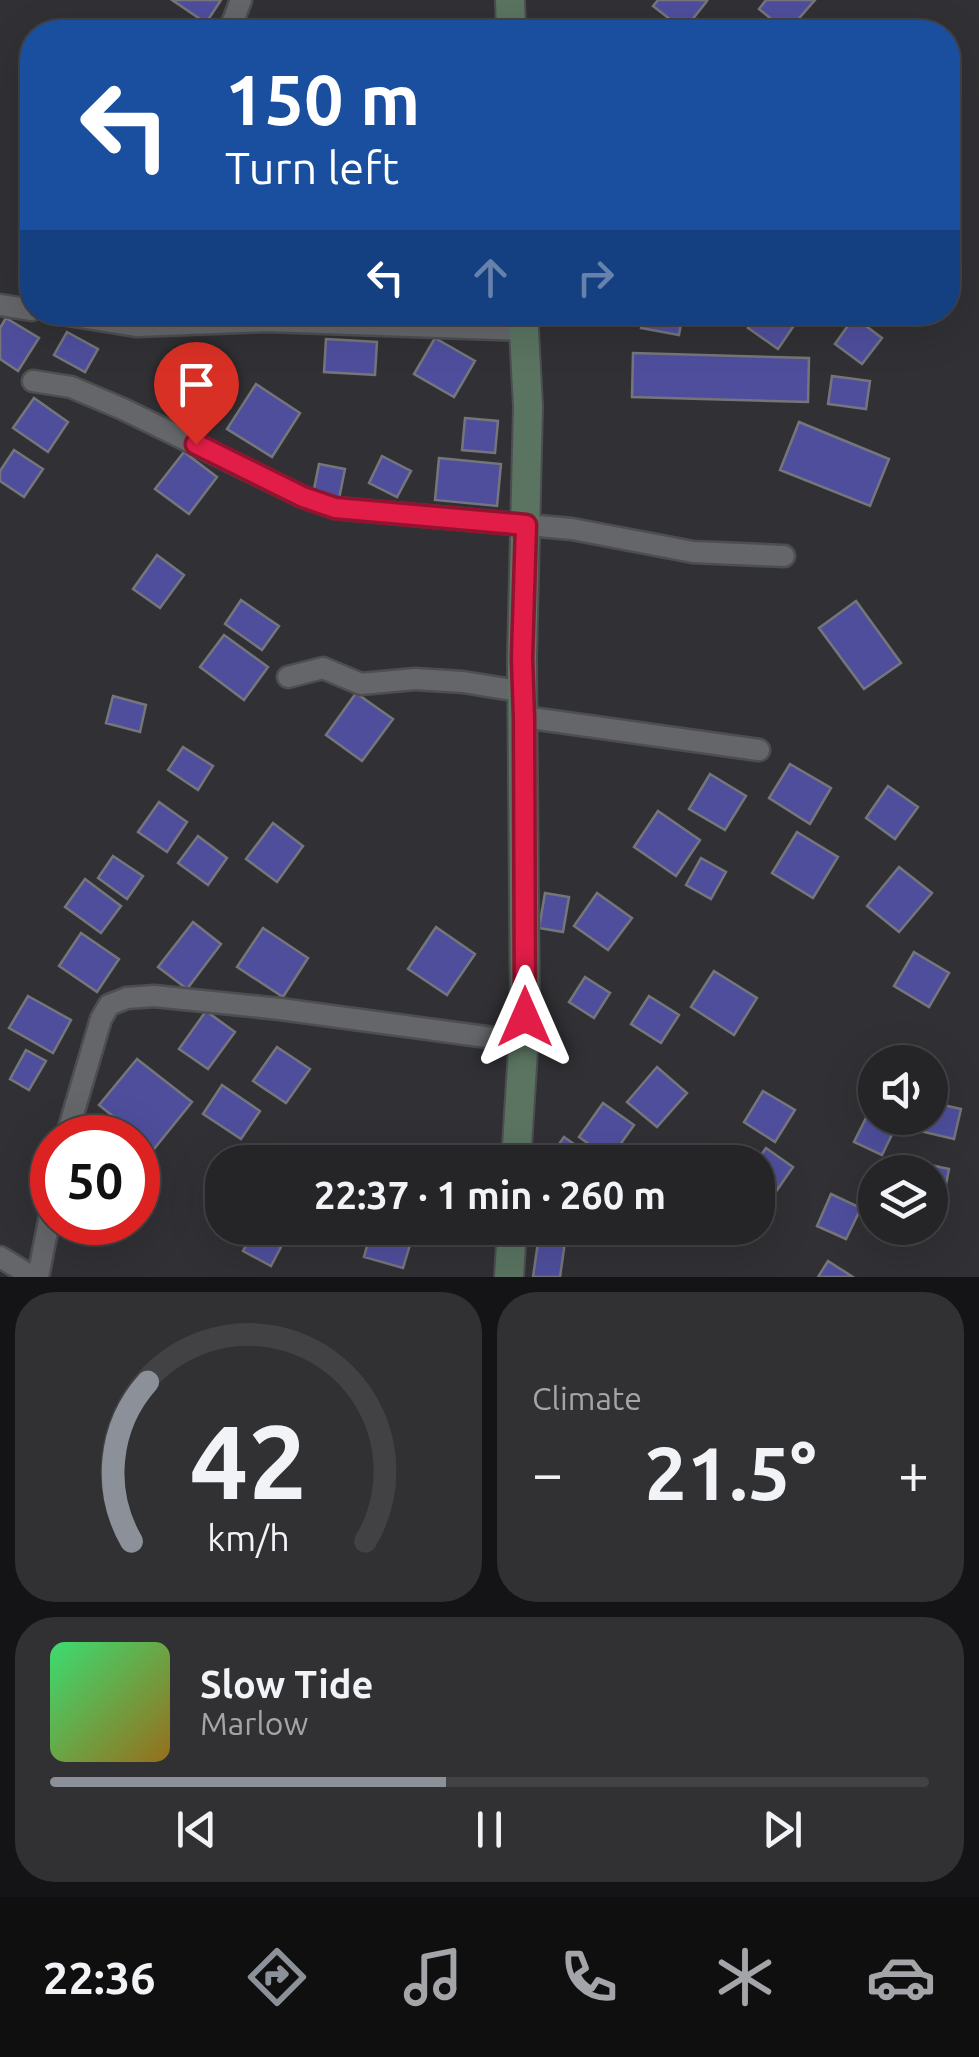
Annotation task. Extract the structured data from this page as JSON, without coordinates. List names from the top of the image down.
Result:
{
  "page": {
    "turn": ["150 m", "Turn left"],
    "limit": "50",
    "trip": "22:37 · 1 min · 260 m",
    "tile": "Climate",
    "heat": ["−", "21.5°", "+"],
    "song": ["Slow Tide", "Marlow"],
    "tabs": "22:36",
    "gauge": ["42", "km/h"]
  }
}
